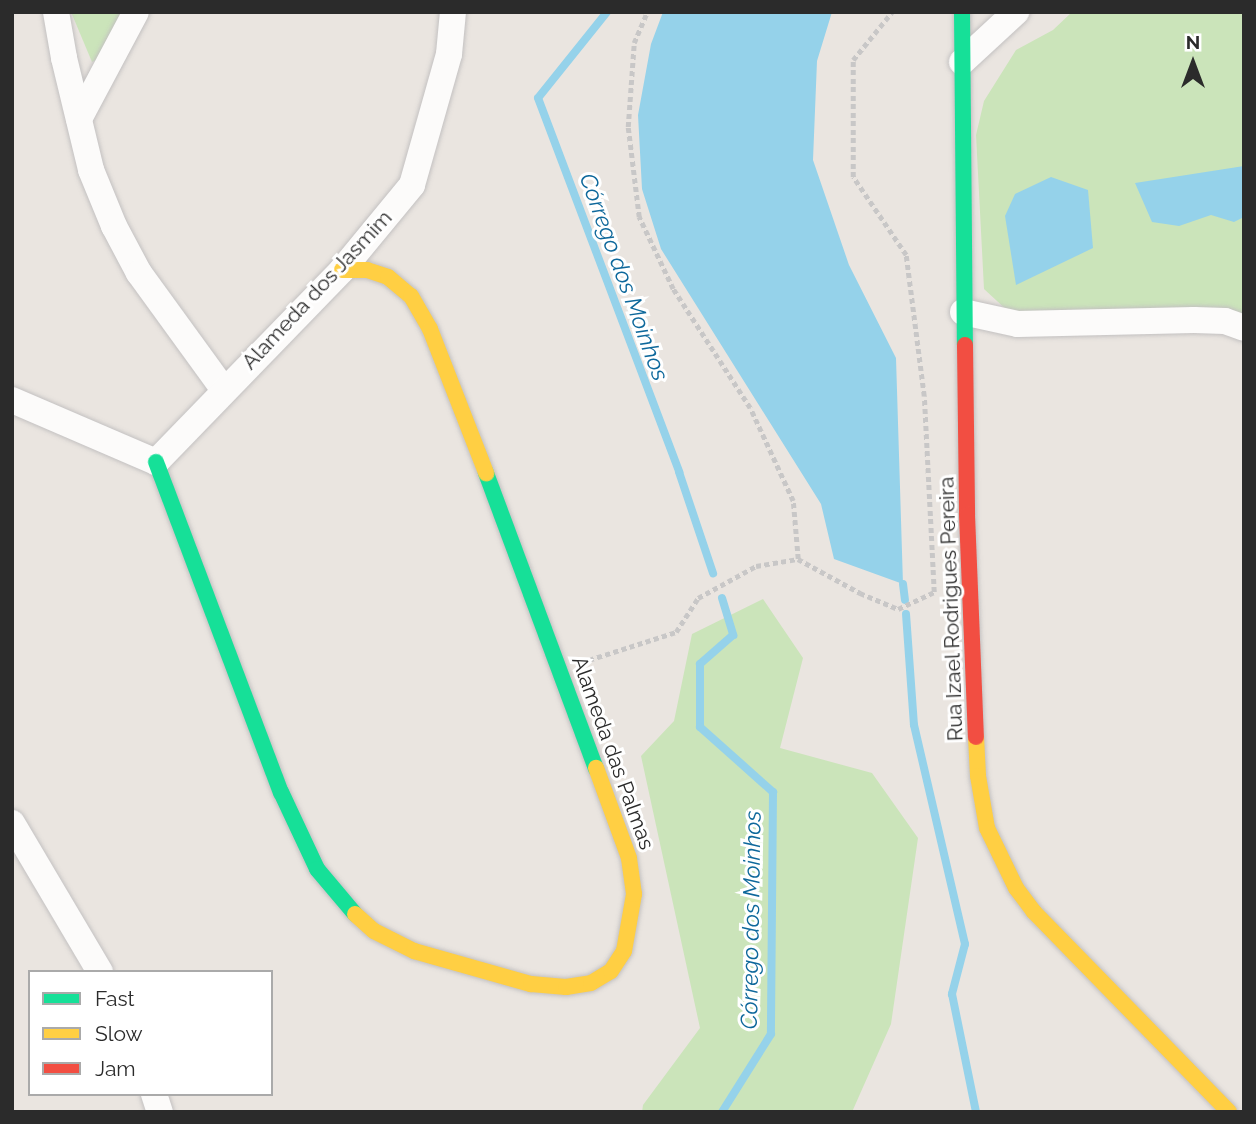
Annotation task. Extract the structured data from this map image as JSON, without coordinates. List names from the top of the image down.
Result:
{
  "streets": {
    "street": ["Alameda dos Jasmim", "Rua Izael Rodrigues Pereira", "Alameda das Palmas"]
  },
  "crossings": [
    ["Alameda dos Jasmim", "Alameda das Palmas"]
  ],
  "water": ["Córrego dos Moinhos"],
  "legend": ["Fast", "Slow", "Jam"],
  "north": "top"
}
